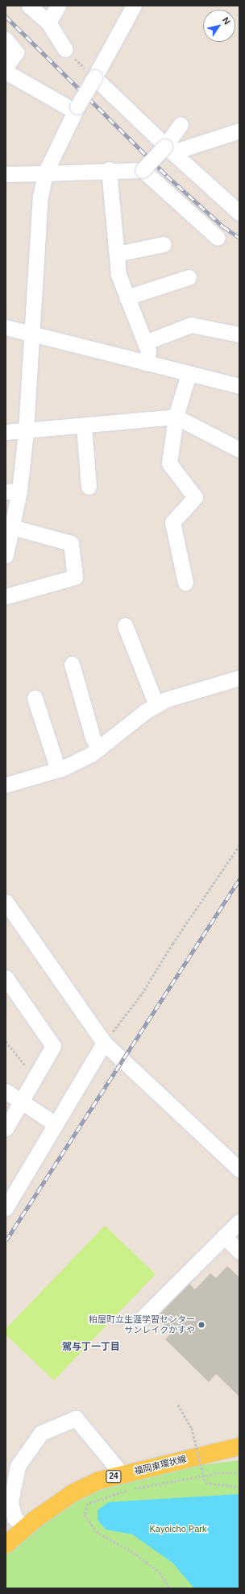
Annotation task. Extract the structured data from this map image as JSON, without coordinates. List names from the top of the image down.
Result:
{
  "streets": {
    "main road": ["福岡東環状線", "24"]
  },
  "districts": ["駕与丁一丁目"],
  "parks": ["Kayoicho Park"],
  "places": ["粕屋町立生涯学習センター サンレイクかすや"],
  "north": "top right"
}
